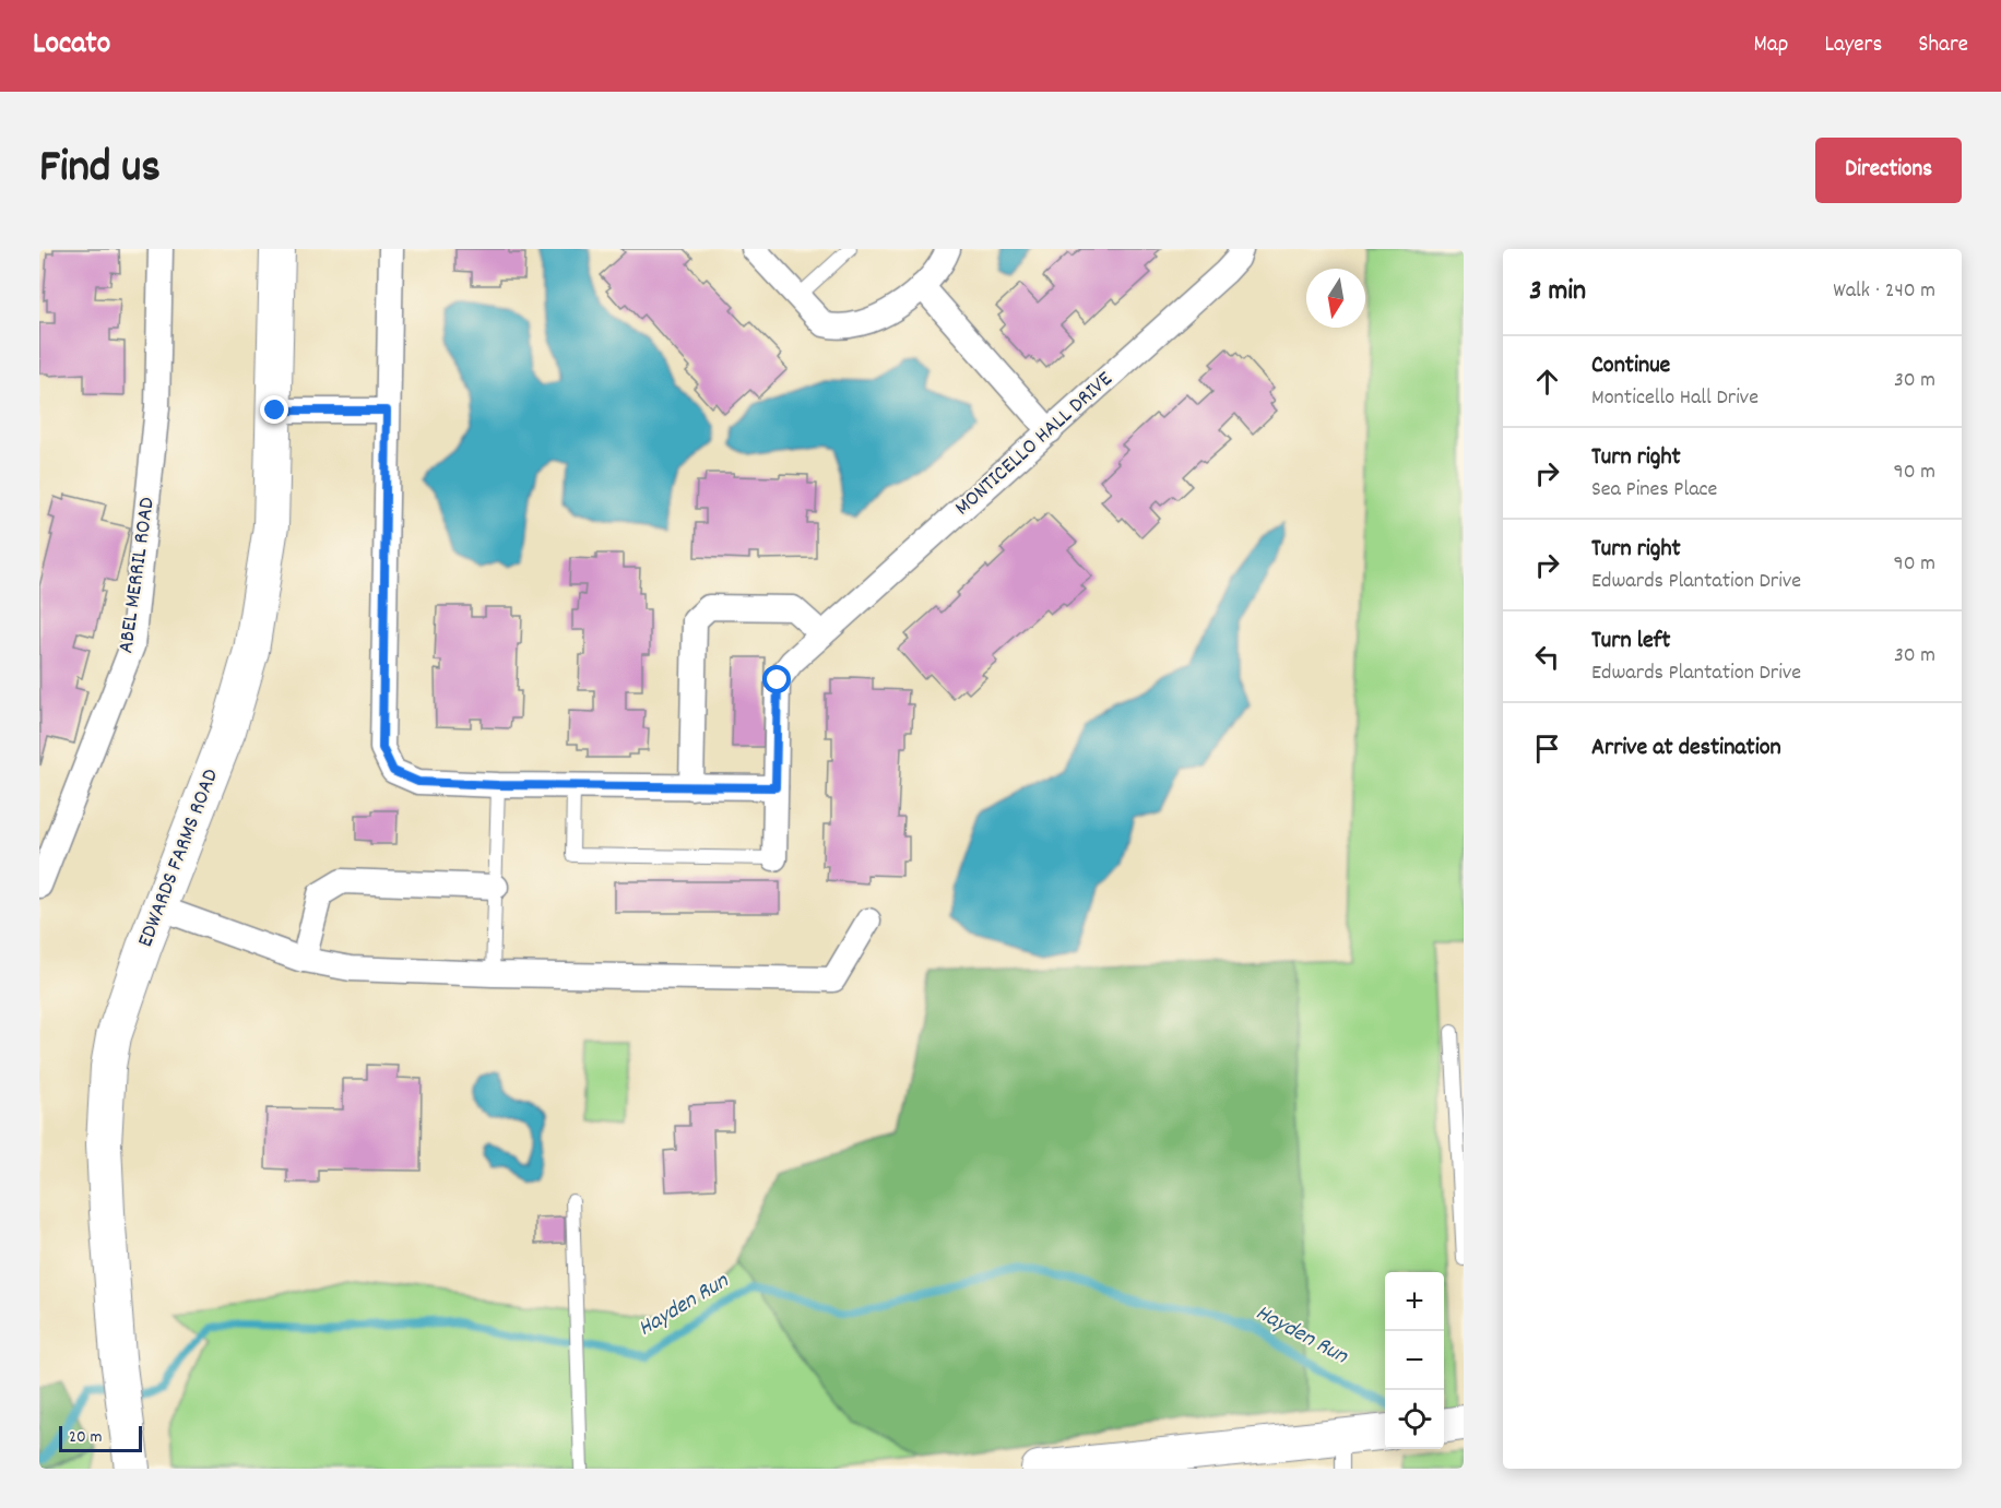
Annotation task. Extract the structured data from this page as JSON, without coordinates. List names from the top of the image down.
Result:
{
  "streets": {
    "main road": ["EDWARDS FARMS ROAD"],
    "street": ["MONTICELLO HALL DRIVE", "ABEL MERRIL ROAD"]
  },
  "water": ["Hayden Run"],
  "scale_bar": "20 m",
  "north": "bottom",
  "page": {
    "header": "Locato",
    "nav": ["Map", "Layers", "Share"],
    "title": "Find us",
    "buttons": "Directions",
    "heading": ["3 min", "Walk · 240 m"],
    "list": [
      ["Continue", "Monticello Hall Drive", "30 m"],
      ["Turn right", "Sea Pines Place", "90 m"],
      ["Turn right", "Edwards Plantation Drive", "90 m"],
      ["Turn left", "Edwards Plantation Drive", "30 m"],
      "Arrive at destination"
    ],
    "map_buttons": ["+", "−"],
    "scale": "20 m"
  }
}
